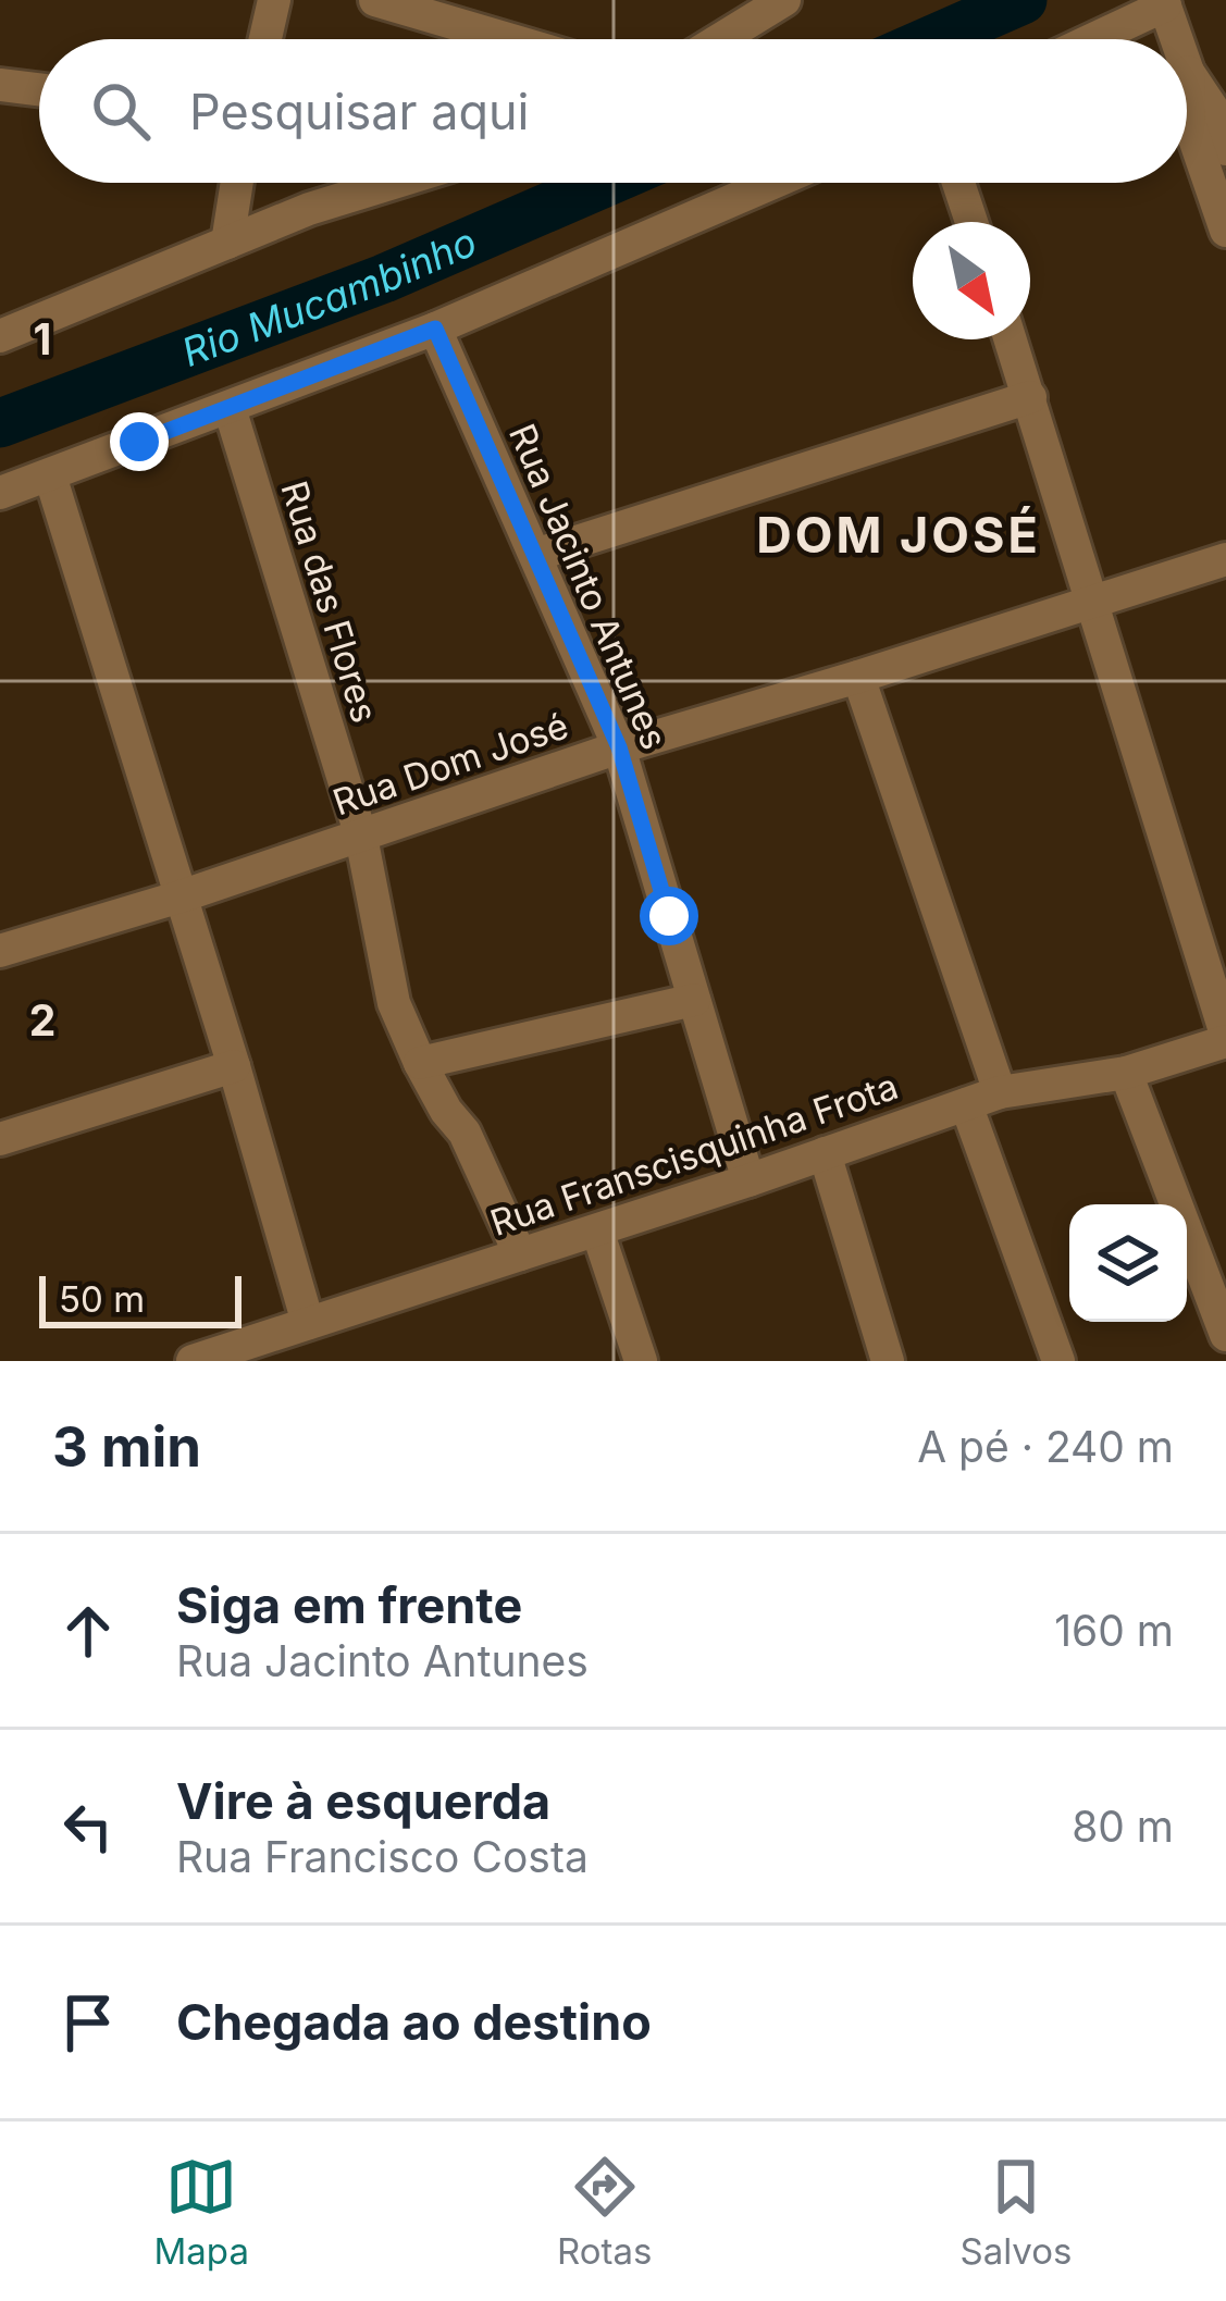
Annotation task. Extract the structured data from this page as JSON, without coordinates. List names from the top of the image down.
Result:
{
  "streets": {
    "street": [
      "Rua Jacinto Antunes",
      "Rua das Flores",
      "Rua Dom José",
      "Rua Franscisquinha Frota"
    ]
  },
  "crossings": [
    ["Rua Jacinto Antunes", "Rua Dom José"],
    ["Rua Jacinto Antunes", "Rua Franscisquinha Frota"],
    ["Rua das Flores", "Rua Dom José"],
    ["Rua das Flores", "Rua Franscisquinha Frota"]
  ],
  "districts": ["DOM JOSÉ"],
  "water": ["Rio Mucambinho"],
  "scale_bar": "50 m",
  "north": "bottom right",
  "page": {
    "search": "Pesquisar aqui",
    "scale": "50 m",
    "heading": ["3 min", "A pé · 240 m"],
    "list": [
      ["Siga em frente", "Rua Jacinto Antunes", "160 m"],
      ["Vire à esquerda", "Rua Francisco Costa", "80 m"],
      "Chegada ao destino"
    ],
    "nav": ["Mapa", "Rotas", "Salvos"]
  },
  "grid": {
    "rows": ["1", "2"]
  }
}
